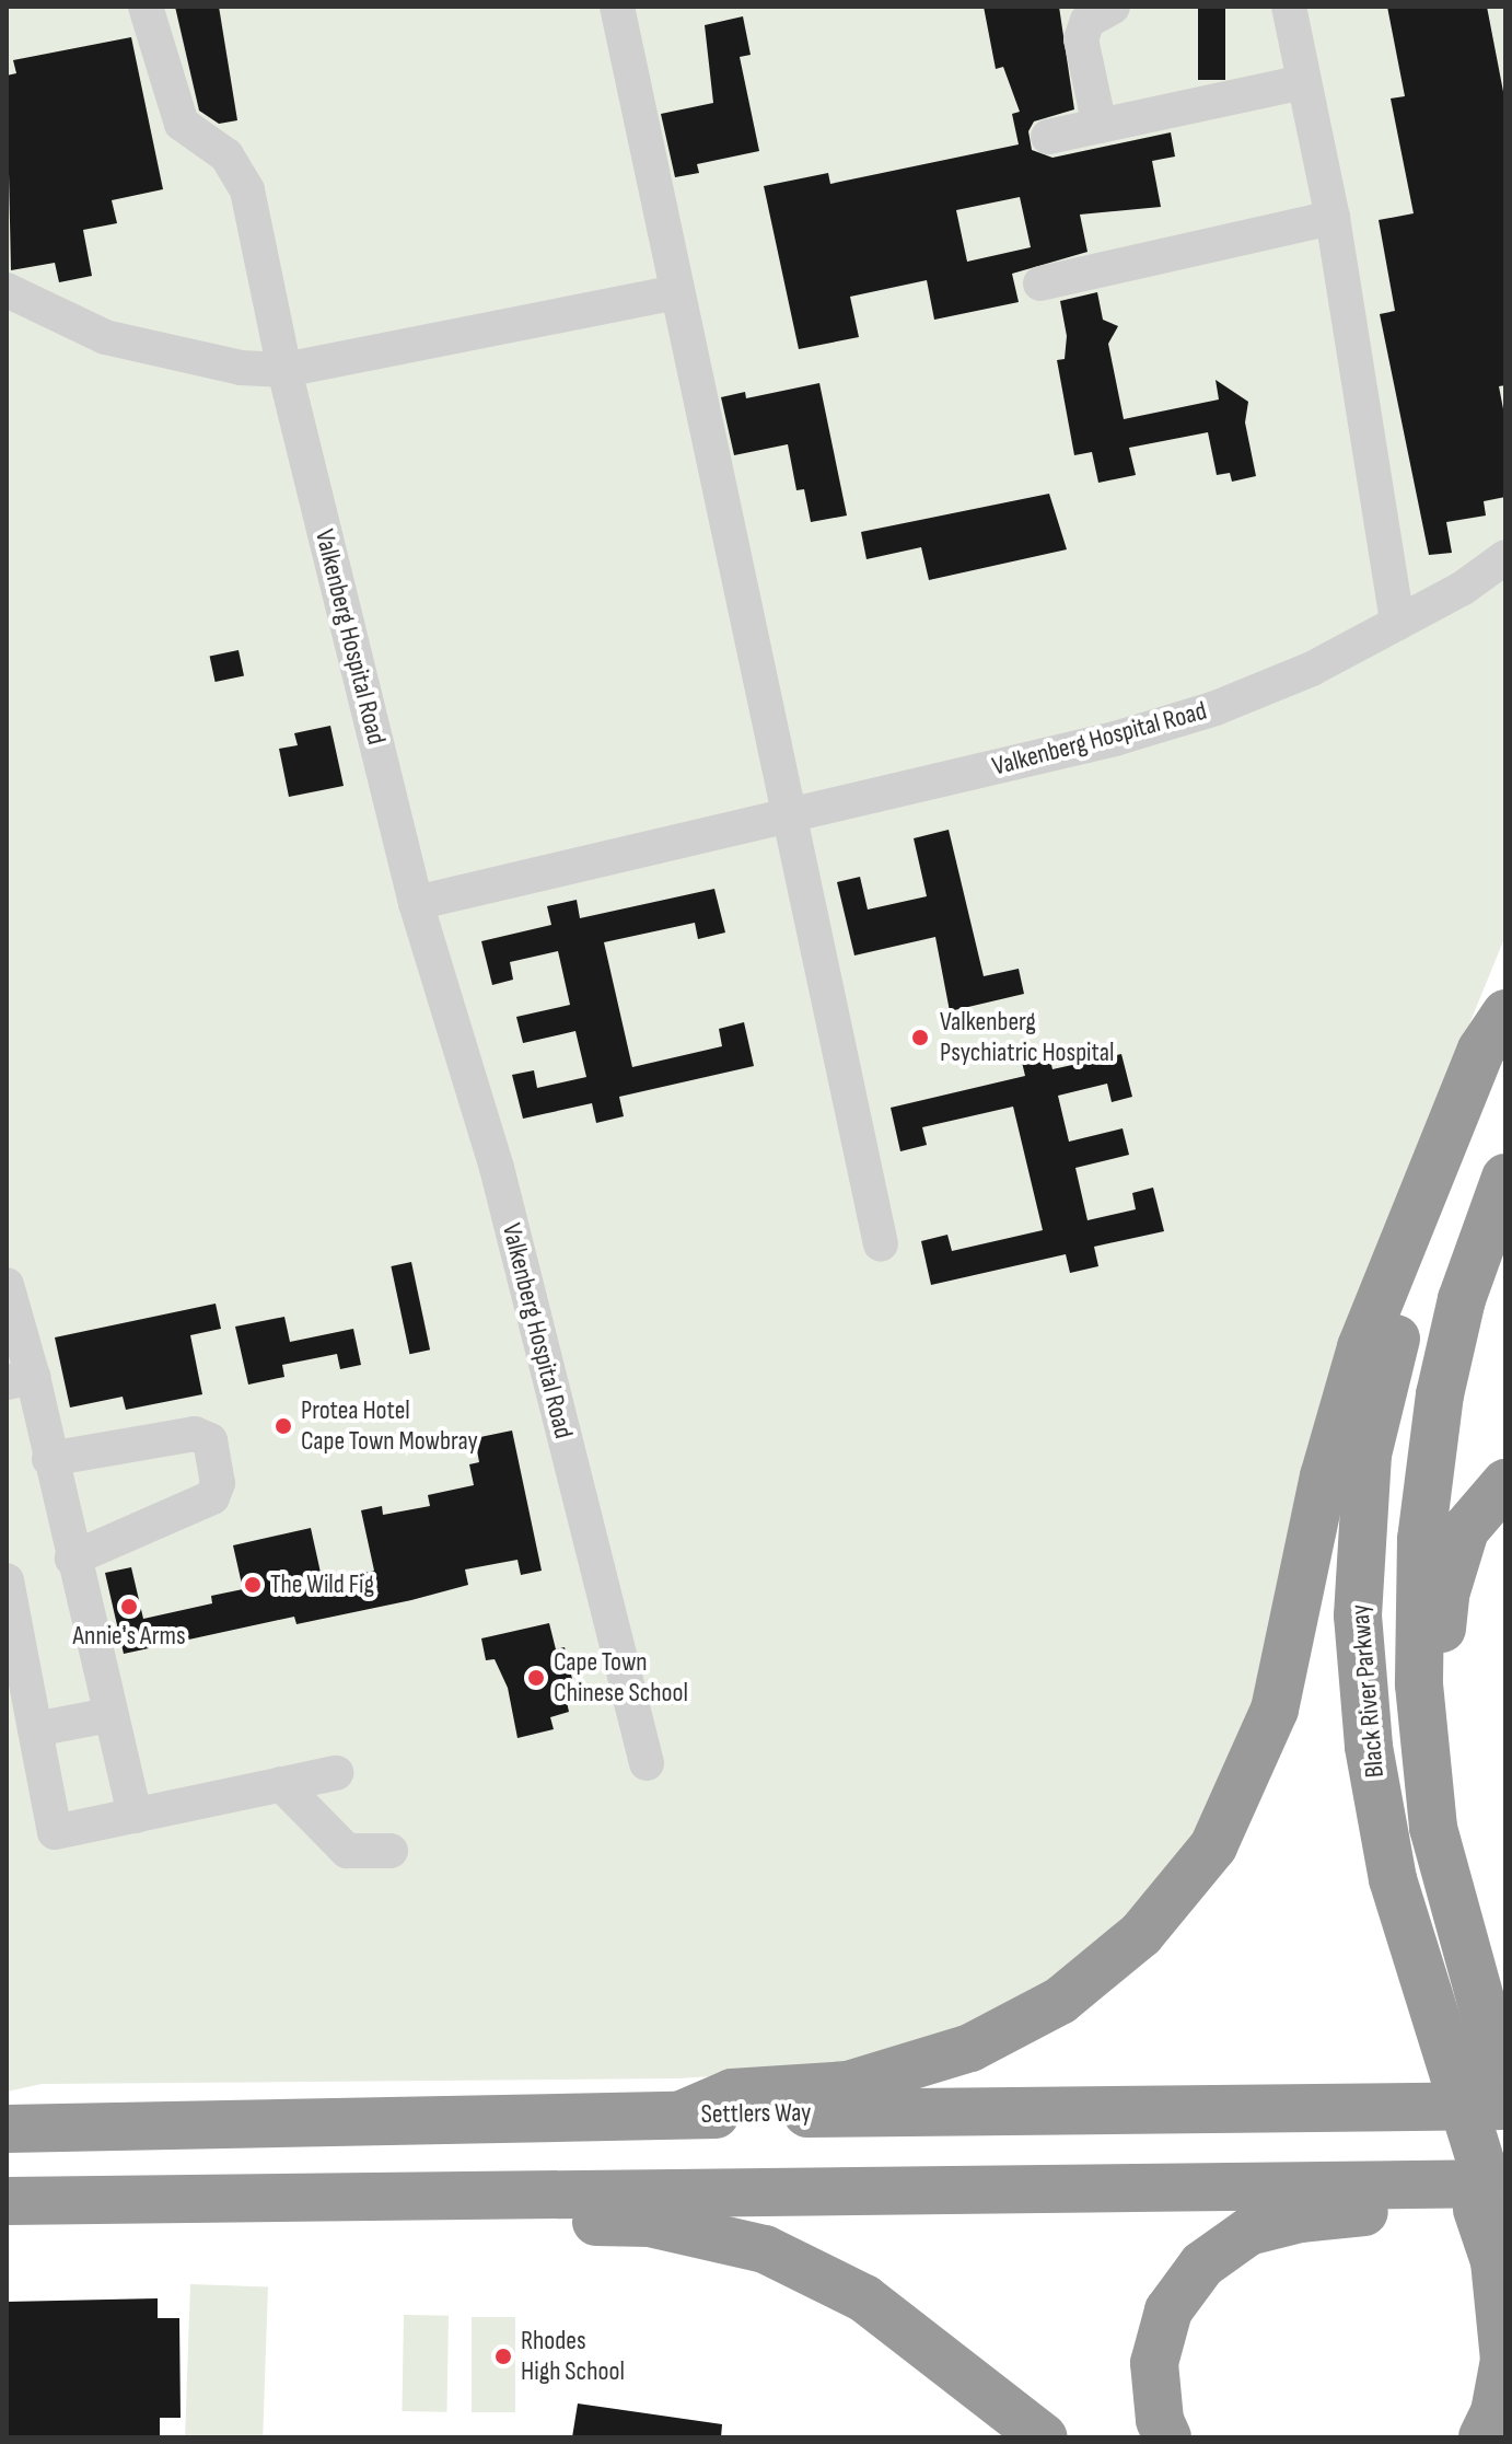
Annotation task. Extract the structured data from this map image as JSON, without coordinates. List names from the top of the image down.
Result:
{
  "streets": {
    "highway": ["Black River Parkway", "Settlers Way"],
    "street": ["Valkenberg Hospital Road"]
  },
  "places": [
    "Valkenberg Psychiatric Hospital",
    "Protea Hotel Cape Town Mowbray",
    "The Wild Fig",
    "Annie's Arms",
    "Cape Town Chinese School",
    "Rhodes High School"
  ]
}
